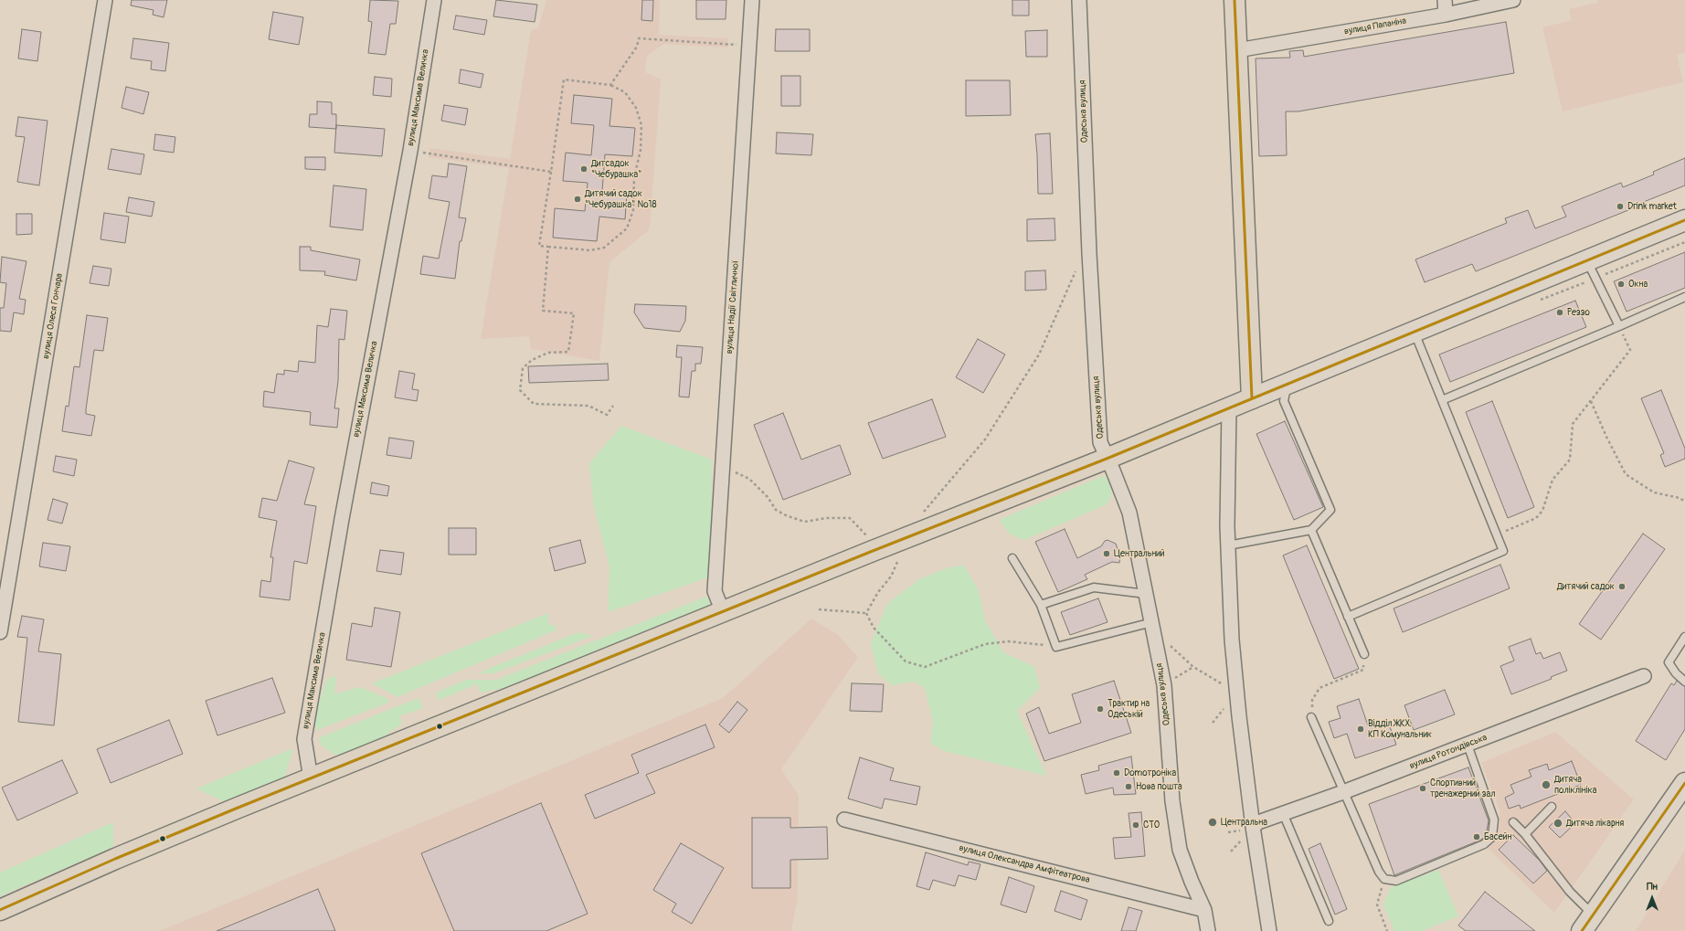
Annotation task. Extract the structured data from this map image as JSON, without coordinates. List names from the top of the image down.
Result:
{
  "streets": {
    "street": [
      "вулиця Папаніна",
      "вулиця Максима Величка",
      "Одеська вулиця",
      "вулиця Надії Світличної",
      "вулиця Олеся Гончара",
      "вулиця Ротондівська",
      "вулиця Олександра Амфітеатрова"
    ]
  },
  "crossings": [
    ["Одеська вулиця", "вулиця Олександра Амфітеатрова"]
  ],
  "places": [
    "Дитсадок \"Чебурашка\"",
    "Дитячий садок \"Чебурашка\" №18",
    "Drink market",
    "Окна",
    "Реззо",
    "Центральний",
    "Дитячий садок",
    "Трактир на Одеській",
    "Відділ ЖКХ. КП Комунальник",
    "Domoтроніка",
    "Дитяча поліклініка",
    "Нова пошта",
    "Спортивний тренажерний зал",
    "Центральна",
    "Дитяча лікарня",
    "СТО",
    "Басейн"
  ],
  "north": "top"
}
